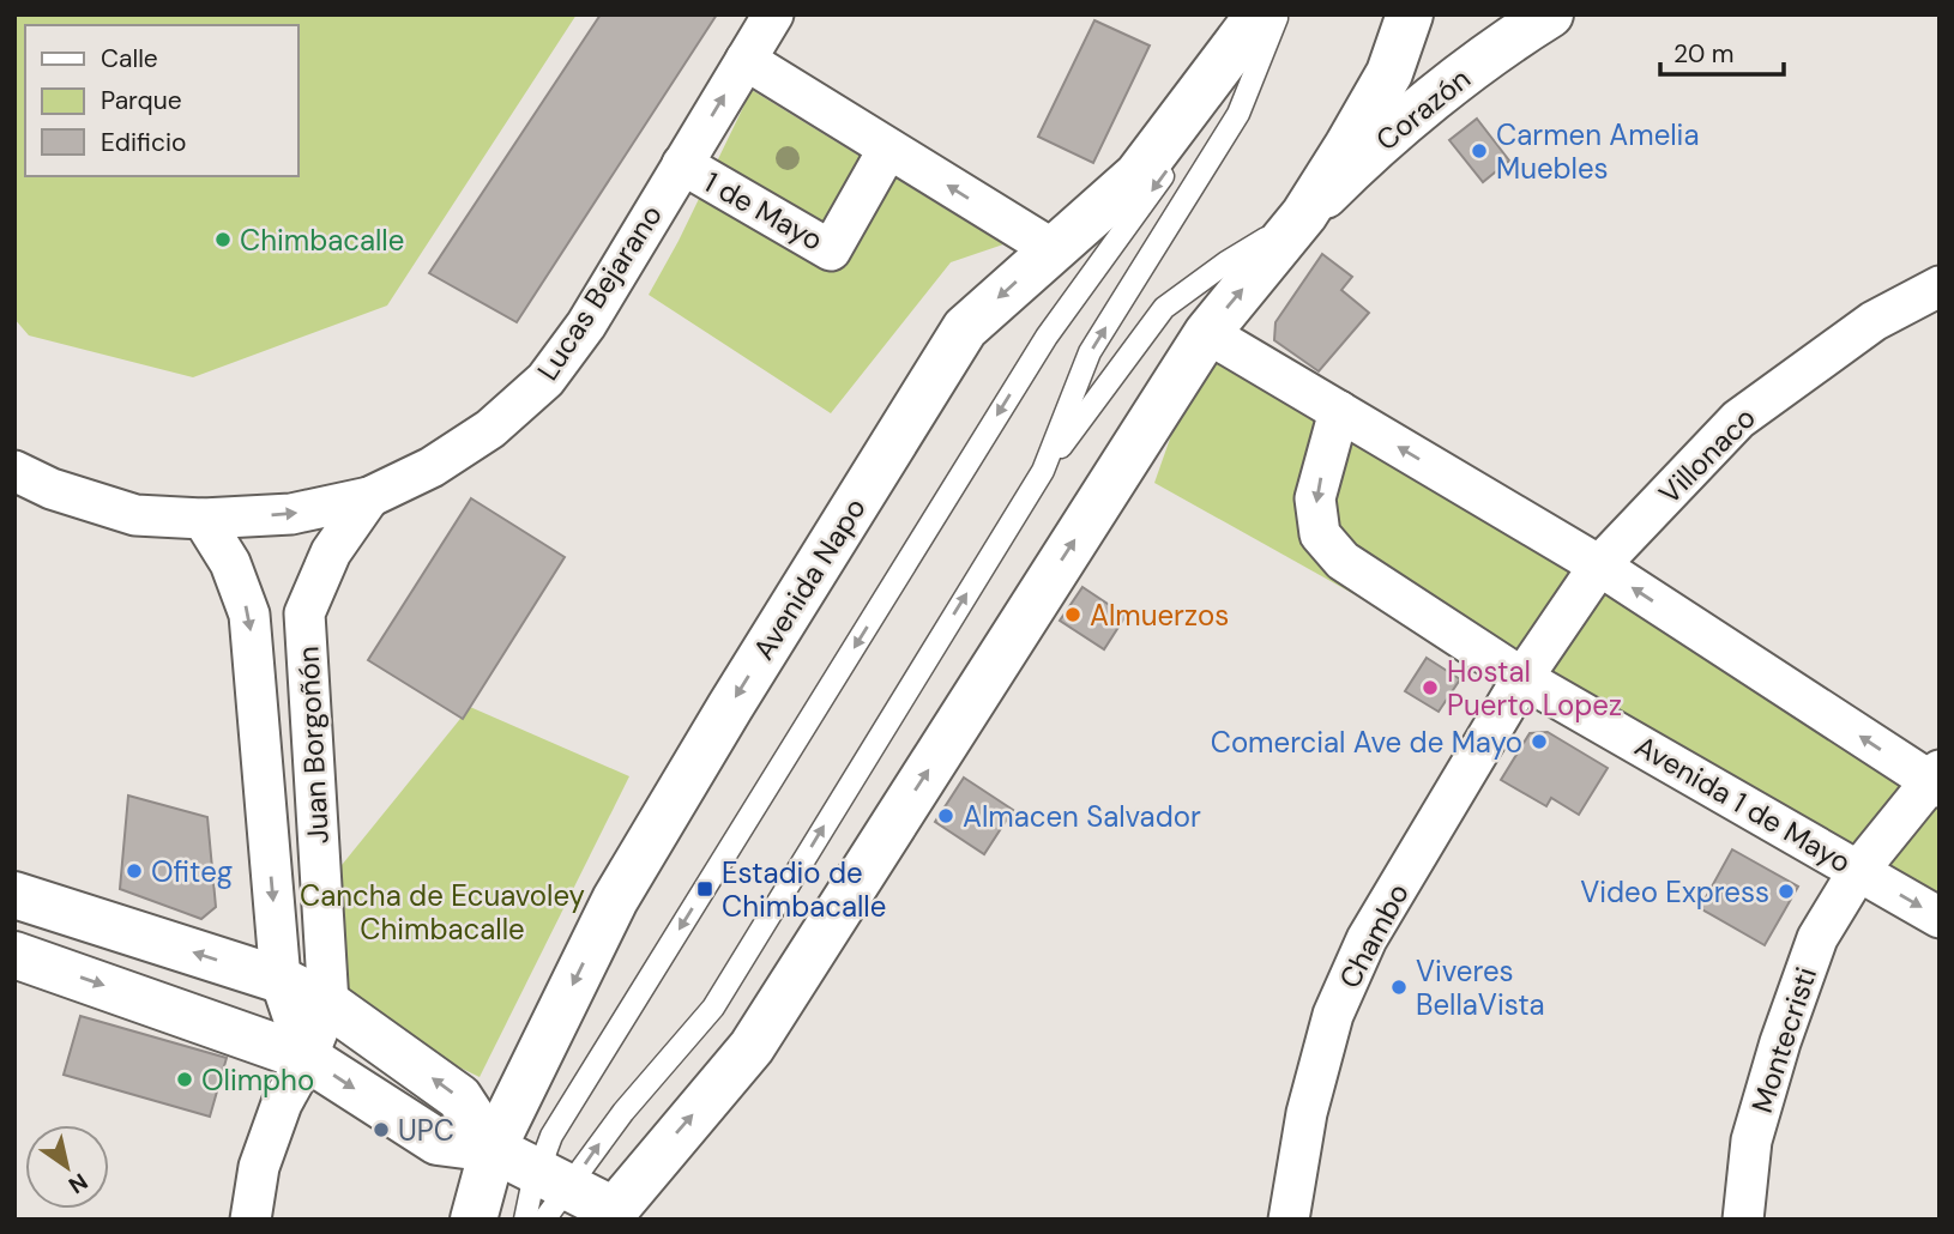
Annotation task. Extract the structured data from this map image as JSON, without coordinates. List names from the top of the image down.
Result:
{
  "streets": {
    "main road": ["Corazón", "Avenida Napo"],
    "street": [
      "1 de Mayo",
      "Lucas Bejarano",
      "Villonaco",
      "Juan Borgoñón",
      "Avenida 1 de Mayo",
      "Chambo",
      "Montecristi"
    ]
  },
  "crossings": [
    ["1 de Mayo", "Lucas Bejarano"],
    ["Lucas Bejarano", "Juan Borgoñón"],
    ["Villonaco", "Avenida 1 de Mayo"],
    ["Villonaco", "Chambo"],
    ["Avenida 1 de Mayo", "Chambo"],
    ["Avenida 1 de Mayo", "Montecristi"]
  ],
  "parks": ["Cancha de Ecuavoley Chimbacalle"],
  "places": {
    "other": [
      "Carmen Amelia Muebles",
      "Chimbacalle",
      "Almuerzos",
      "Hostal Puerto Lopez",
      "Comercial Ave de Mayo",
      "Almacen Salvador",
      "Ofiteg",
      "Video Express",
      "Viveres BellaVista",
      "Olimpho",
      "UPC"
    ],
    "transit": ["Estadio de Chimbacalle"]
  },
  "legend": ["Calle", "Parque", "Edificio"],
  "scale_bar": "20 m",
  "north": "bottom right"
}
